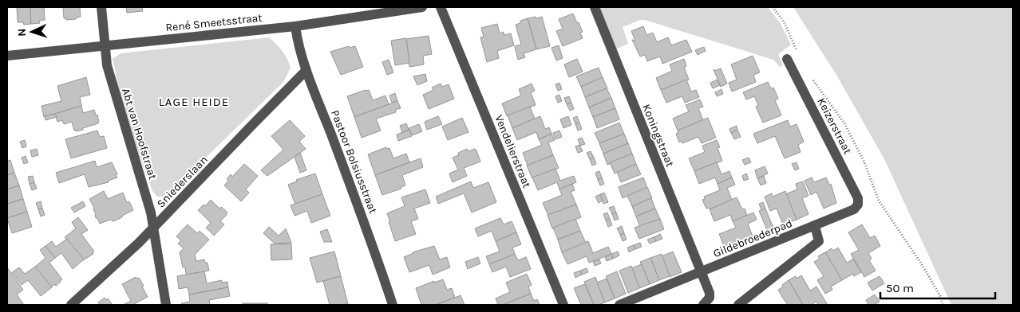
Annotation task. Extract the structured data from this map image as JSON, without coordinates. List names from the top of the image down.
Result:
{
  "streets": {
    "street": [
      "René Smeetsstraat",
      "Keizerstraat",
      "Abt van Hoofstraat",
      "Koningstraat",
      "Vendelierstraat",
      "Pastoor Bolsiusstraat",
      "Sniederslaan",
      "Gildebroederpad"
    ]
  },
  "crossings": [
    ["René Smeetsstraat", "Abt van Hoofstraat"],
    ["René Smeetsstraat", "Pastoor Bolsiusstraat"],
    ["Keizerstraat", "Gildebroederpad"],
    ["Abt van Hoofstraat", "Sniederslaan"],
    ["Koningstraat", "Gildebroederpad"],
    ["Pastoor Bolsiusstraat", "Sniederslaan"]
  ],
  "districts": ["LAGE HEIDE"],
  "scale_bar": "50 m",
  "north": "left"
}
